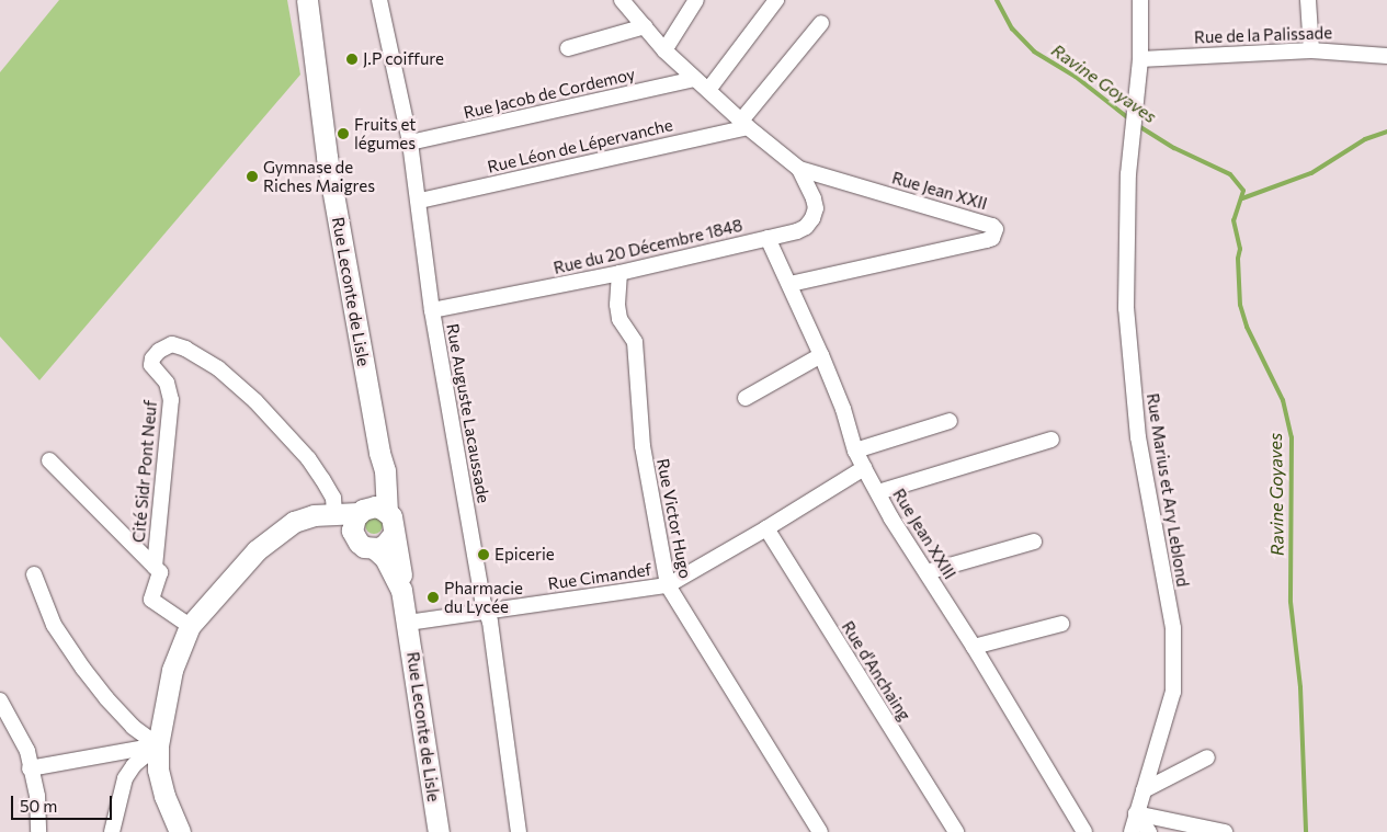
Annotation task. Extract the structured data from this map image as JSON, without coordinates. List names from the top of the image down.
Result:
{
  "streets": {
    "main road": ["Rue Leconte de Lisle"],
    "street": [
      "Rue de la Palissade",
      "Rue Jacob de Cordemoy",
      "Rue Léon de Lépervanche",
      "Rue Jean XXII",
      "Rue du 20 Décembre 1848",
      "Rue Auguste Lacaussade",
      "Cité Sidr Pont Neuf",
      "Rue Marius et Ary Leblond",
      "Rue Victor Hugo",
      "Rue Jean XXIII",
      "Rue Cimandef",
      "Rue d'Anchaing"
    ]
  },
  "crossings": [
    ["Rue de la Palissade", "Rue Marius et Ary Leblond"],
    ["Rue Jacob de Cordemoy", "Rue Jean XXII"],
    ["Rue Jacob de Cordemoy", "Rue Auguste Lacaussade"],
    ["Rue Léon de Lépervanche", "Rue Jean XXII"],
    ["Rue Léon de Lépervanche", "Rue Auguste Lacaussade"],
    ["Rue Jean XXII", "Rue du 20 Décembre 1848"],
    ["Rue Jean XXII", "Rue Jean XXIII"],
    ["Rue du 20 Décembre 1848", "Rue Auguste Lacaussade"],
    ["Rue du 20 Décembre 1848", "Rue Victor Hugo"],
    ["Rue du 20 Décembre 1848", "Rue Jean XXIII"],
    ["Rue Leconte de Lisle", "Rue Cimandef"],
    ["Rue Auguste Lacaussade", "Rue Cimandef"],
    ["Rue Victor Hugo", "Rue Cimandef"],
    ["Rue Jean XXIII", "Rue Cimandef"],
    ["Rue Cimandef", "Rue d'Anchaing"]
  ],
  "water": ["Ravine Goyaves"],
  "places": [
    "J.P coiffure",
    "Fruits et légumes",
    "Gymnase de Riches Maigres",
    "Epicerie",
    "Pharmacie du Lycée"
  ],
  "scale_bar": "50 m"
}
